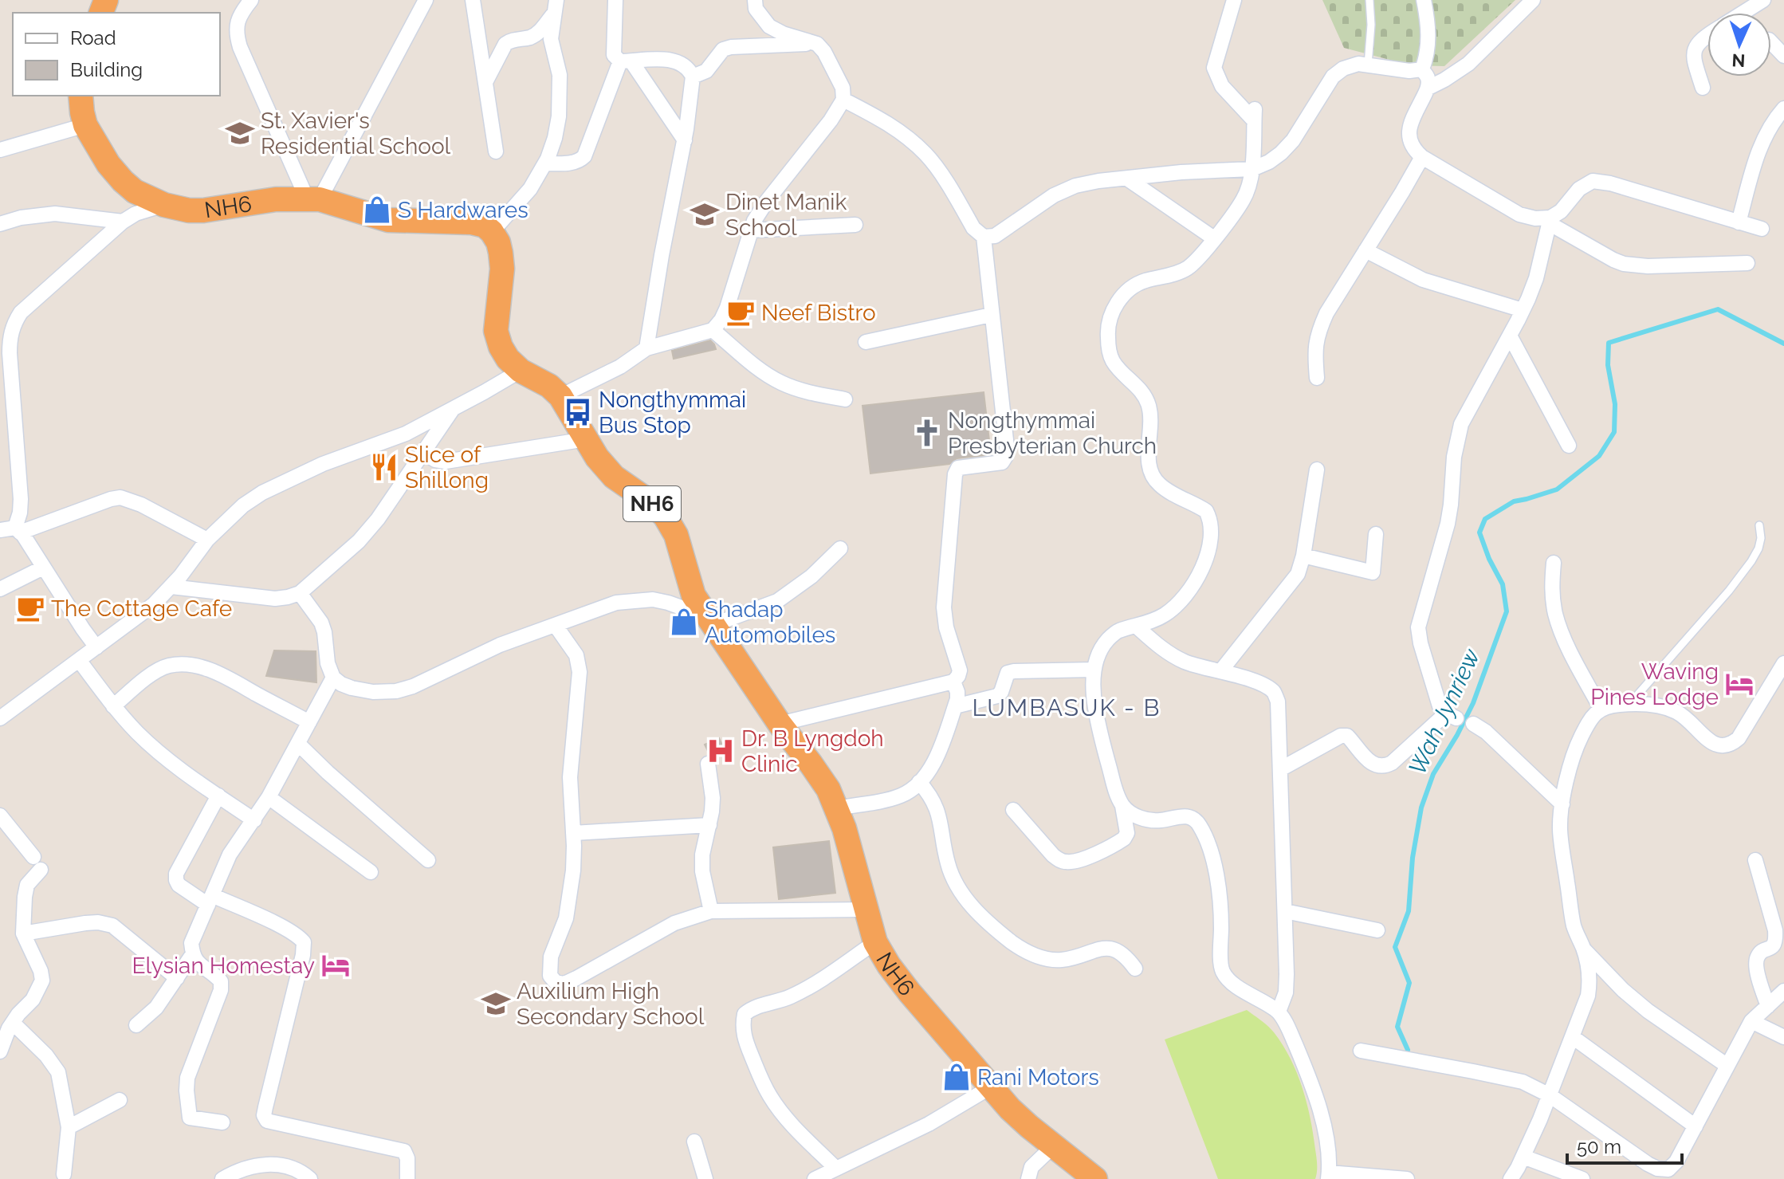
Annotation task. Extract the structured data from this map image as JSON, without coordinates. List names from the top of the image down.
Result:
{
  "streets": {
    "highway": ["NH6"]
  },
  "districts": ["LUMBASUK - B"],
  "water": ["Wah Jynriew"],
  "places": {
    "school or university": ["St. Xavier's Residential School", "Dinet Manik School", "Auxilium High Secondary School"],
    "shop": ["S Hardwares", "Shadap Automobiles", "Rani Motors"],
    "cafe": ["Neef Bistro", "The Cottage Cafe"],
    "bus stop": ["Nongthymmai Bus Stop"],
    "church": ["Nongthymmai Presbyterian Church"],
    "restaurant": ["Slice of Shillong"],
    "hotel": ["Waving Pines Lodge", "Elysian Homestay"],
    "hospital": ["Dr. B Lyngdoh Clinic"]
  },
  "legend": ["Road", "Building"],
  "scale_bar": "50 m",
  "north": "bottom"
}
